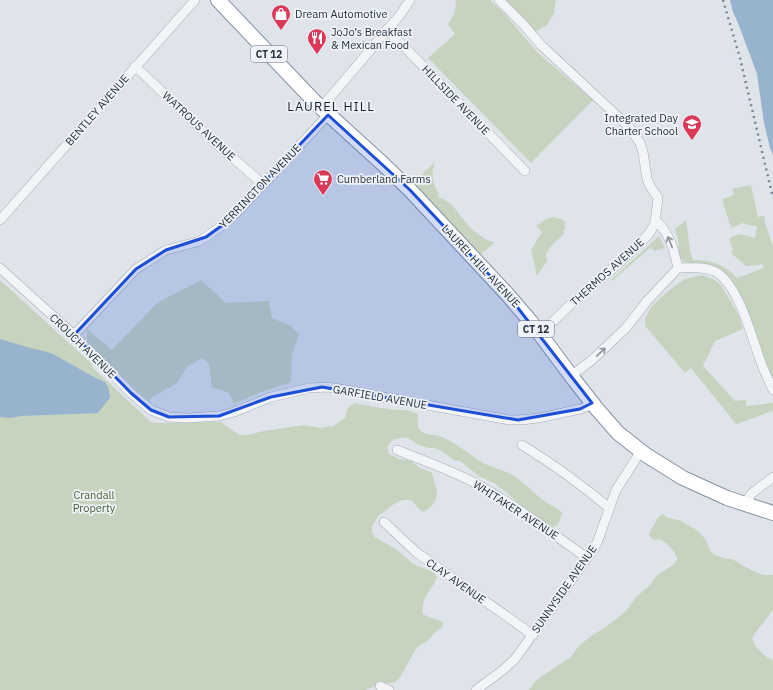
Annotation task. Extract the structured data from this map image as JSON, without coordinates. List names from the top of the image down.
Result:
{
  "streets": {
    "highway": ["CT 12", "LAUREL HILL AVENUE"],
    "street": [
      "HILLSIDE AVENUE",
      "BENTLEY AVENUE",
      "WATROUS AVENUE",
      "YERRINGTON AVENUE",
      "THERMOS AVENUE",
      "CROUCH AVENUE",
      "GARFIELD AVENUE",
      "WHITAKER AVENUE",
      "CLAY AVENUE",
      "SUNNYSIDE AVENUE"
    ]
  },
  "crossings": [
    ["CT 12", "YERRINGTON AVENUE"],
    ["CT 12", "LAUREL HILL AVENUE"],
    ["BENTLEY AVENUE", "WATROUS AVENUE"],
    ["WATROUS AVENUE", "YERRINGTON AVENUE"],
    ["YERRINGTON AVENUE", "LAUREL HILL AVENUE"],
    ["YERRINGTON AVENUE", "CROUCH AVENUE"],
    ["LAUREL HILL AVENUE", "THERMOS AVENUE"],
    ["LAUREL HILL AVENUE", "GARFIELD AVENUE"],
    ["LAUREL HILL AVENUE", "SUNNYSIDE AVENUE"],
    ["CROUCH AVENUE", "GARFIELD AVENUE"],
    ["WHITAKER AVENUE", "SUNNYSIDE AVENUE"],
    ["CLAY AVENUE", "SUNNYSIDE AVENUE"]
  ],
  "districts": ["LAUREL HILL"],
  "parks": ["Crandall Property"],
  "places": {
    "shop": ["Dream Automotive"],
    "restaurant": ["JoJo’s Breakfast & Mexican Food"],
    "school or university": ["Integrated Day Charter School"],
    "supermarket": ["Cumberland Farms"]
  }
}
